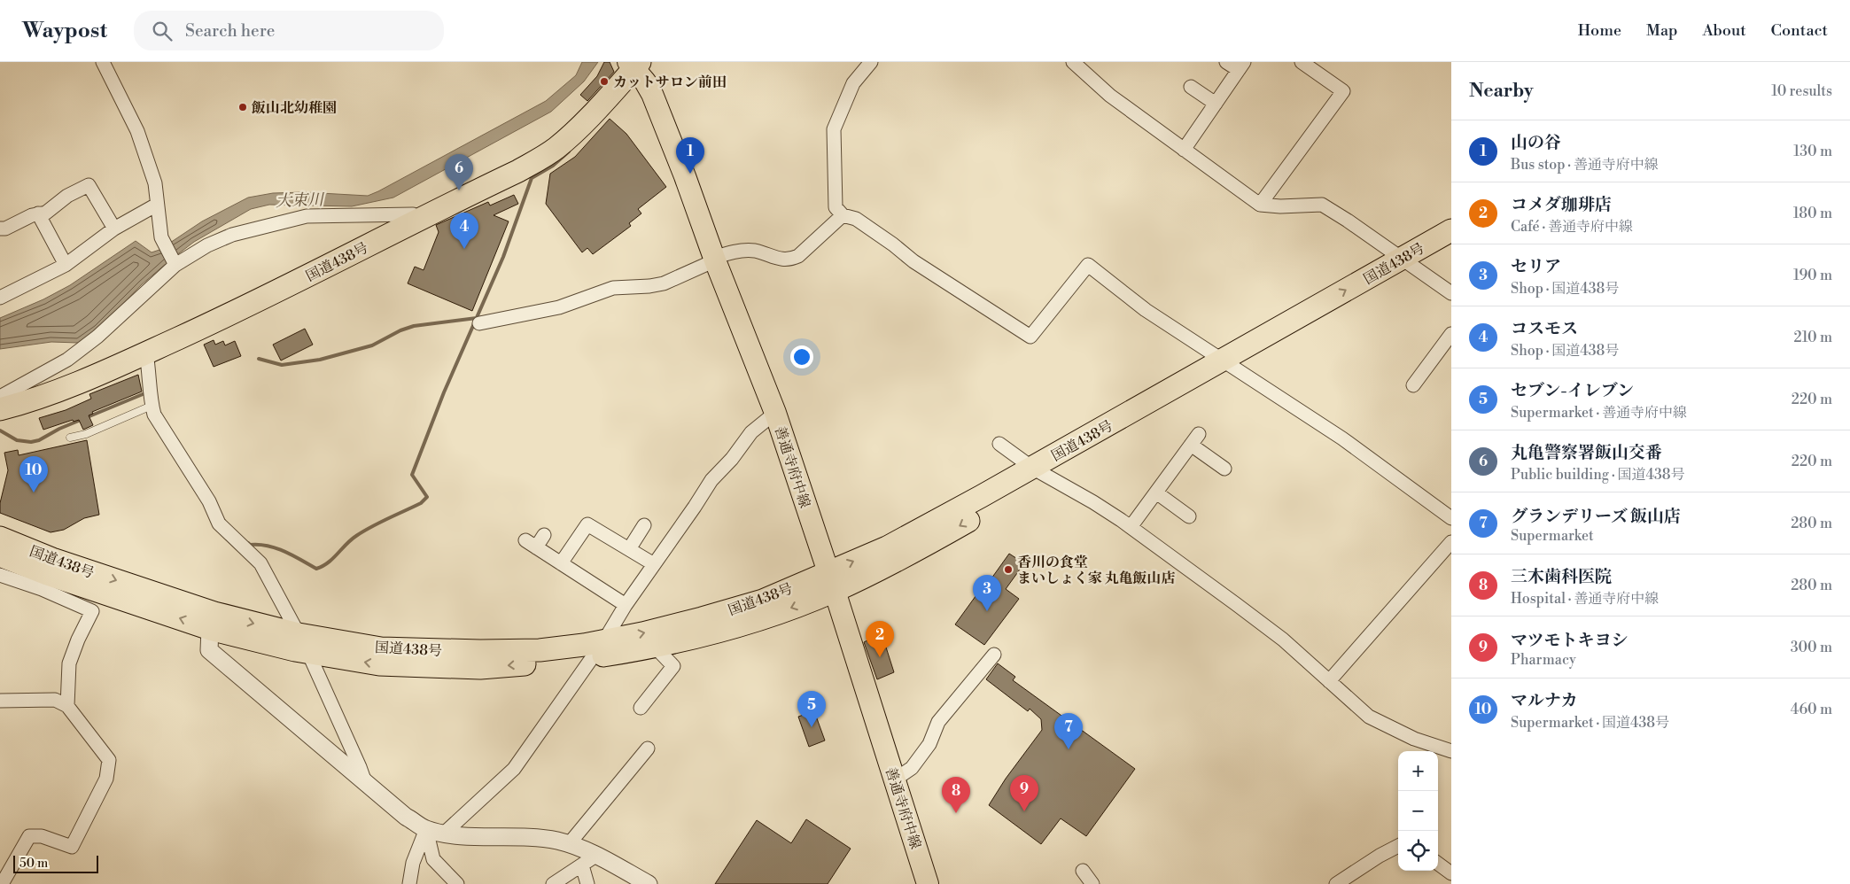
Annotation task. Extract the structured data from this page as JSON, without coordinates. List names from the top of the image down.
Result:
{
  "streets": {
    "highway": ["国道438号"],
    "main road": ["善通寺府中線"]
  },
  "crossings": [
    ["国道438号", "善通寺府中線"]
  ],
  "water": ["大束川"],
  "places": ["カットサロン前田", "飯山北幼稚園", "香川の食堂 まいしょく家 丸亀飯山店"],
  "scale_bar": "50 m",
  "page": {
    "header": "Waypost",
    "search": "Search here",
    "nav": [
      "Home",
      "Map",
      "About",
      "Contact"
    ],
    "heading": ["Nearby", "10 results"],
    "list": [
      {
        "mark": "1",
        "name": "山の谷",
        "note": "Bus stop · 善通寺府中線",
        "value": "130 m"
      },
      {
        "mark": "2",
        "name": "コメダ珈琲店",
        "note": "Café · 善通寺府中線",
        "value": "180 m"
      },
      {
        "mark": "3",
        "name": "セリア",
        "note": "Shop · 国道438号",
        "value": "190 m"
      },
      {
        "mark": "4",
        "name": "コスモス",
        "note": "Shop · 国道438号",
        "value": "210 m"
      },
      {
        "mark": "5",
        "name": "セブン-イレブン",
        "note": "Supermarket · 善通寺府中線",
        "value": "220 m"
      },
      {
        "mark": "6",
        "name": "丸亀警察署飯山交番",
        "note": "Public building · 国道438号",
        "value": "220 m"
      },
      {
        "mark": "7",
        "name": "グランデリーズ 飯山店",
        "note": "Supermarket",
        "value": "280 m"
      },
      {
        "mark": "8",
        "name": "三木歯科医院",
        "note": "Hospital · 善通寺府中線",
        "value": "280 m"
      },
      {
        "mark": "9",
        "name": "マツモトキヨシ",
        "note": "Pharmacy",
        "value": "300 m"
      },
      {
        "mark": "10",
        "name": "マルナカ",
        "note": "Supermarket · 国道438号",
        "value": "460 m"
      }
    ],
    "pins": [
      "1",
      "6",
      "4",
      "10",
      "3",
      "2",
      "5",
      "7",
      "9",
      "8"
    ],
    "map_buttons": ["+", "−"],
    "scale": "50 m"
  }
}
